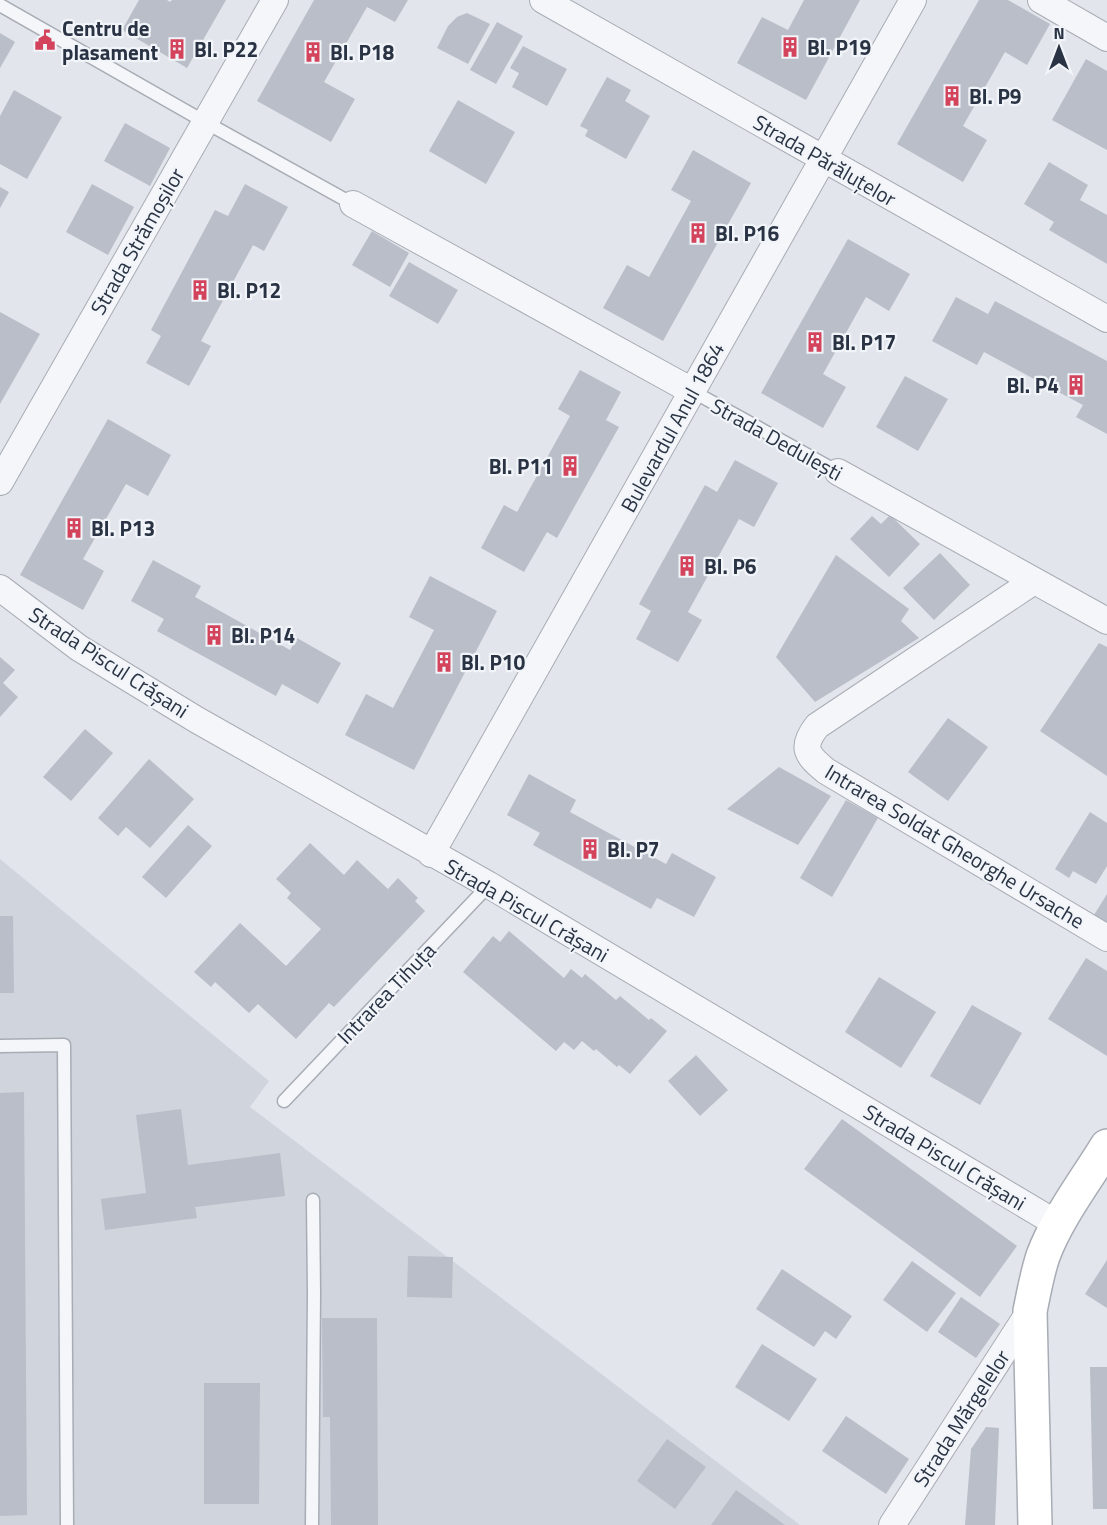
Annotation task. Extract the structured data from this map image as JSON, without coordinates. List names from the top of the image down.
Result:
{
  "streets": {
    "street": [
      "Strada Părăluțelor",
      "Strada Strămoșilor",
      "Bulevardul Anul 1864",
      "Strada Dedulești",
      "Strada Piscul Crășani",
      "Intrarea Soldat Gheorghe Ursache",
      "Strada Mărgelelor"
    ],
    "lane": ["Intrarea Tihuța"]
  },
  "crossings": [
    ["Strada Părăluțelor", "Bulevardul Anul 1864"],
    ["Bulevardul Anul 1864", "Strada Dedulești"],
    ["Bulevardul Anul 1864", "Strada Piscul Crășani"],
    ["Strada Dedulești", "Intrarea Soldat Gheorghe Ursache"],
    ["Strada Piscul Crășani", "Intrarea Tihuța"],
    ["Strada Piscul Crășani", "Strada Mărgelelor"]
  ],
  "places": {
    "public building": ["Centru de plasament"],
    "building": [
      "Bl. P19",
      "Bl. P22",
      "Bl. P18",
      "Bl. P9",
      "Bl. P16",
      "Bl. P12",
      "Bl. P17",
      "Bl. P4",
      "Bl. P11",
      "Bl. P13",
      "Bl. P6",
      "Bl. P14",
      "Bl. P10",
      "Bl. P7"
    ]
  },
  "north": "top"
}
